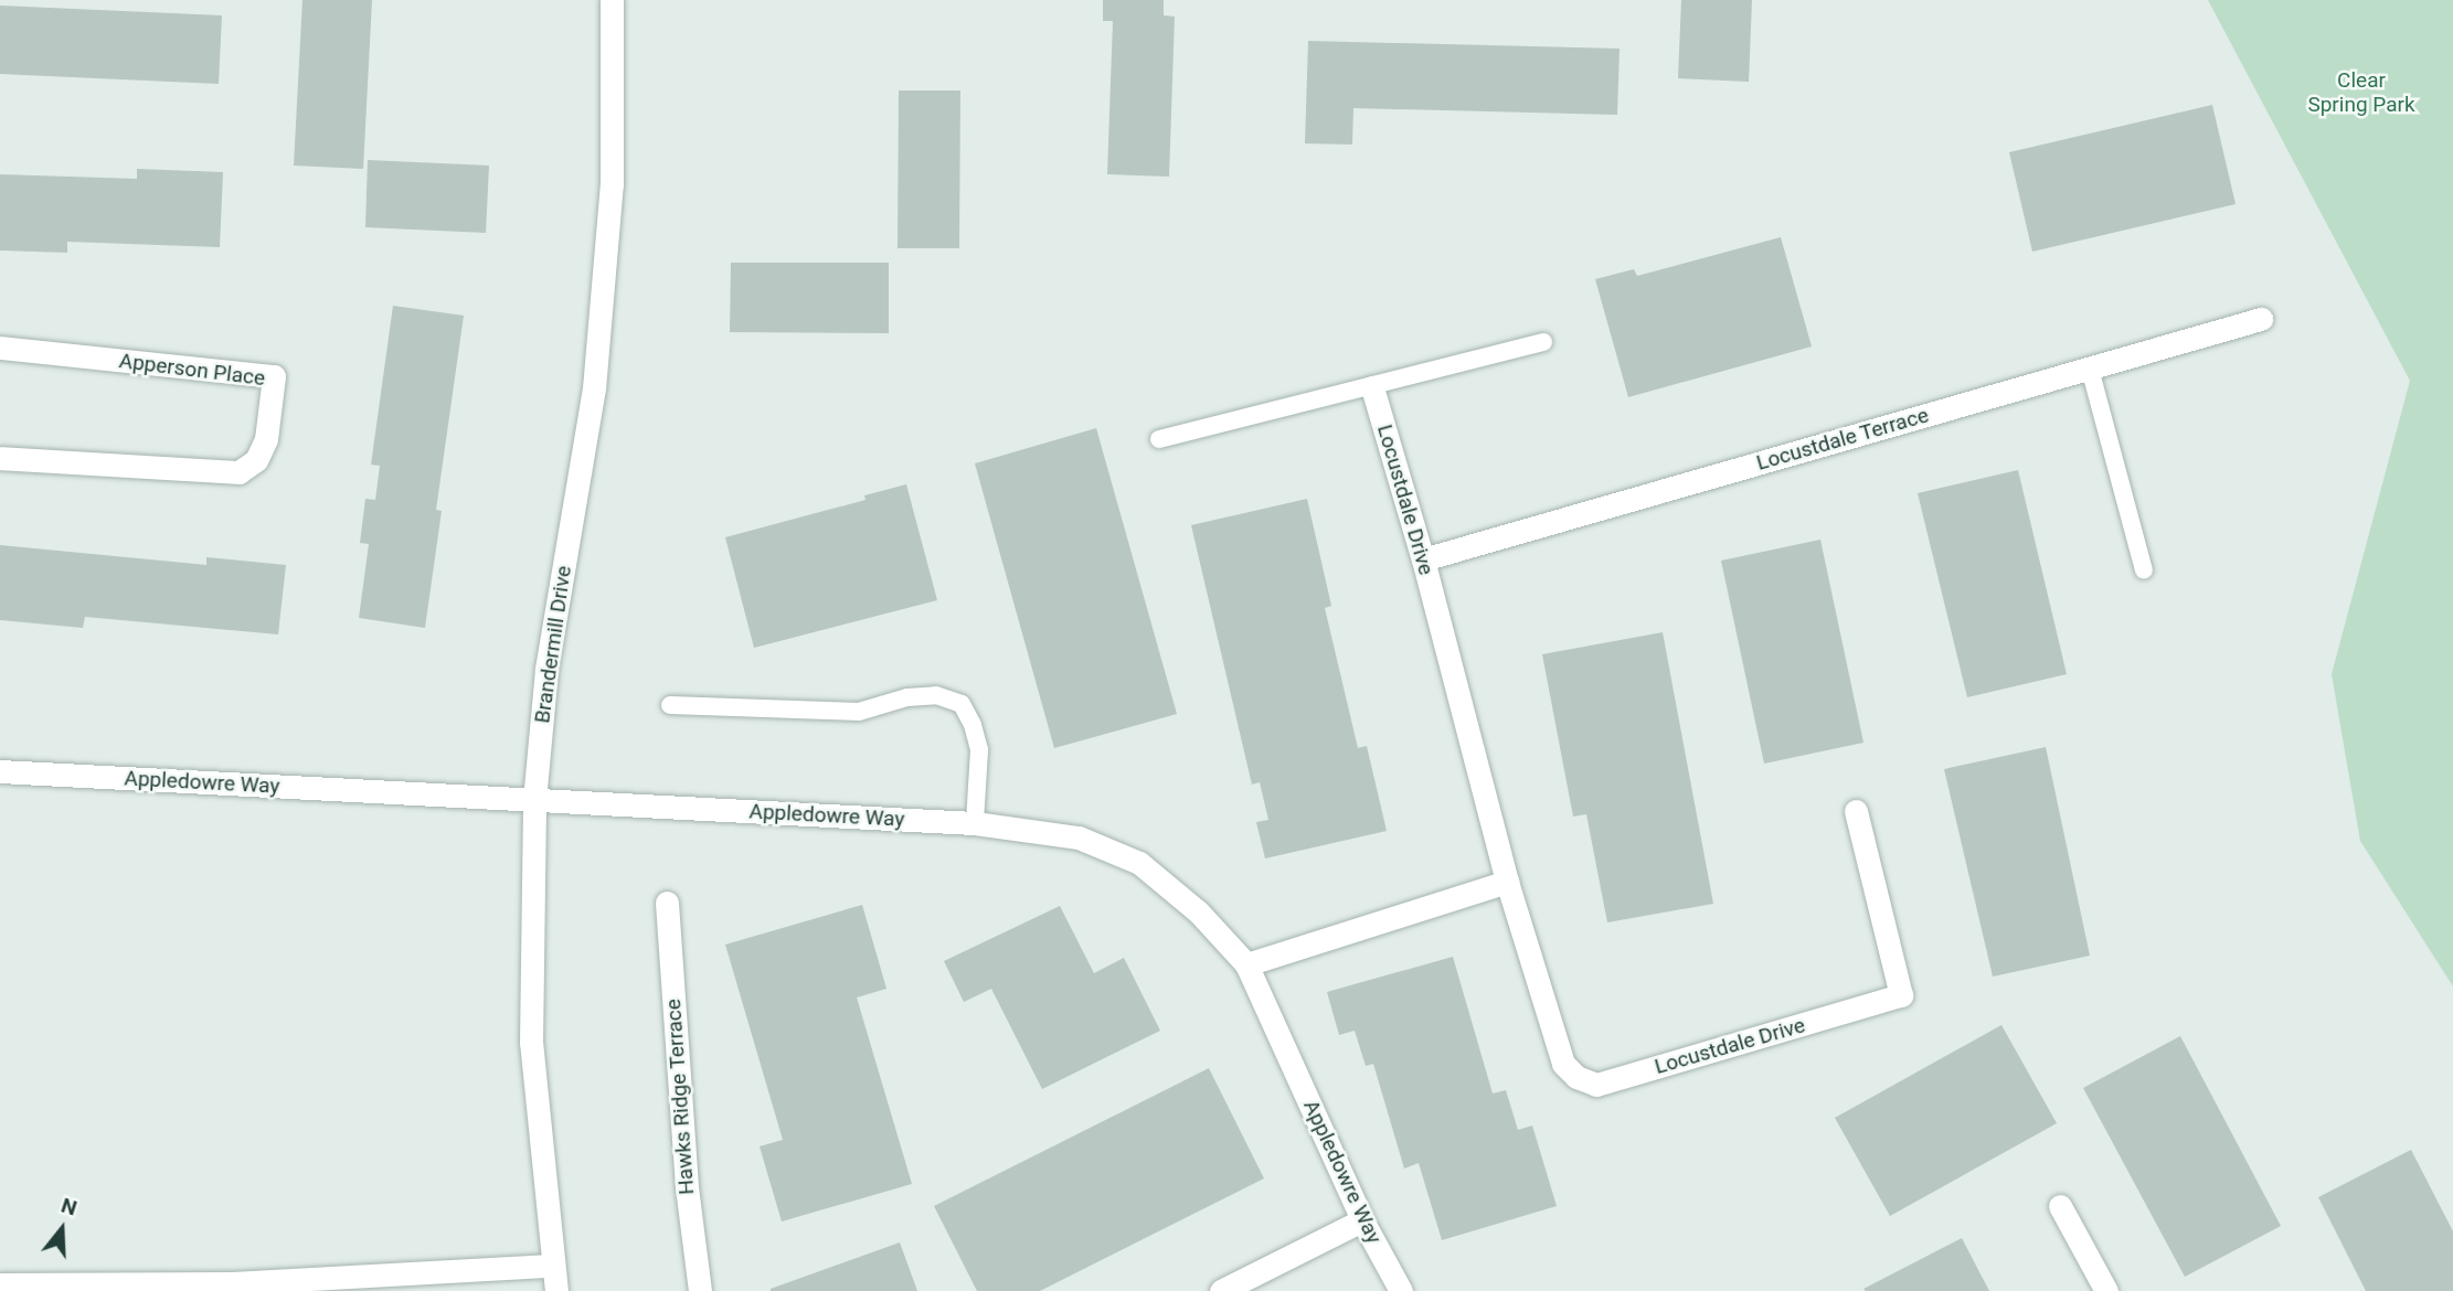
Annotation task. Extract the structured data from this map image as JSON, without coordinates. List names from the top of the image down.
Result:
{
  "streets": {
    "street": [
      "Apperson Place",
      "Locustdale Terrace",
      "Locustdale Drive",
      "Brandermill Drive",
      "Appledowre Way",
      "Hawks Ridge Terrace"
    ]
  },
  "crossings": [
    ["Locustdale Terrace", "Locustdale Drive"],
    ["Brandermill Drive", "Appledowre Way"]
  ],
  "parks": ["Clear Spring Park"],
  "north": "top"
}
